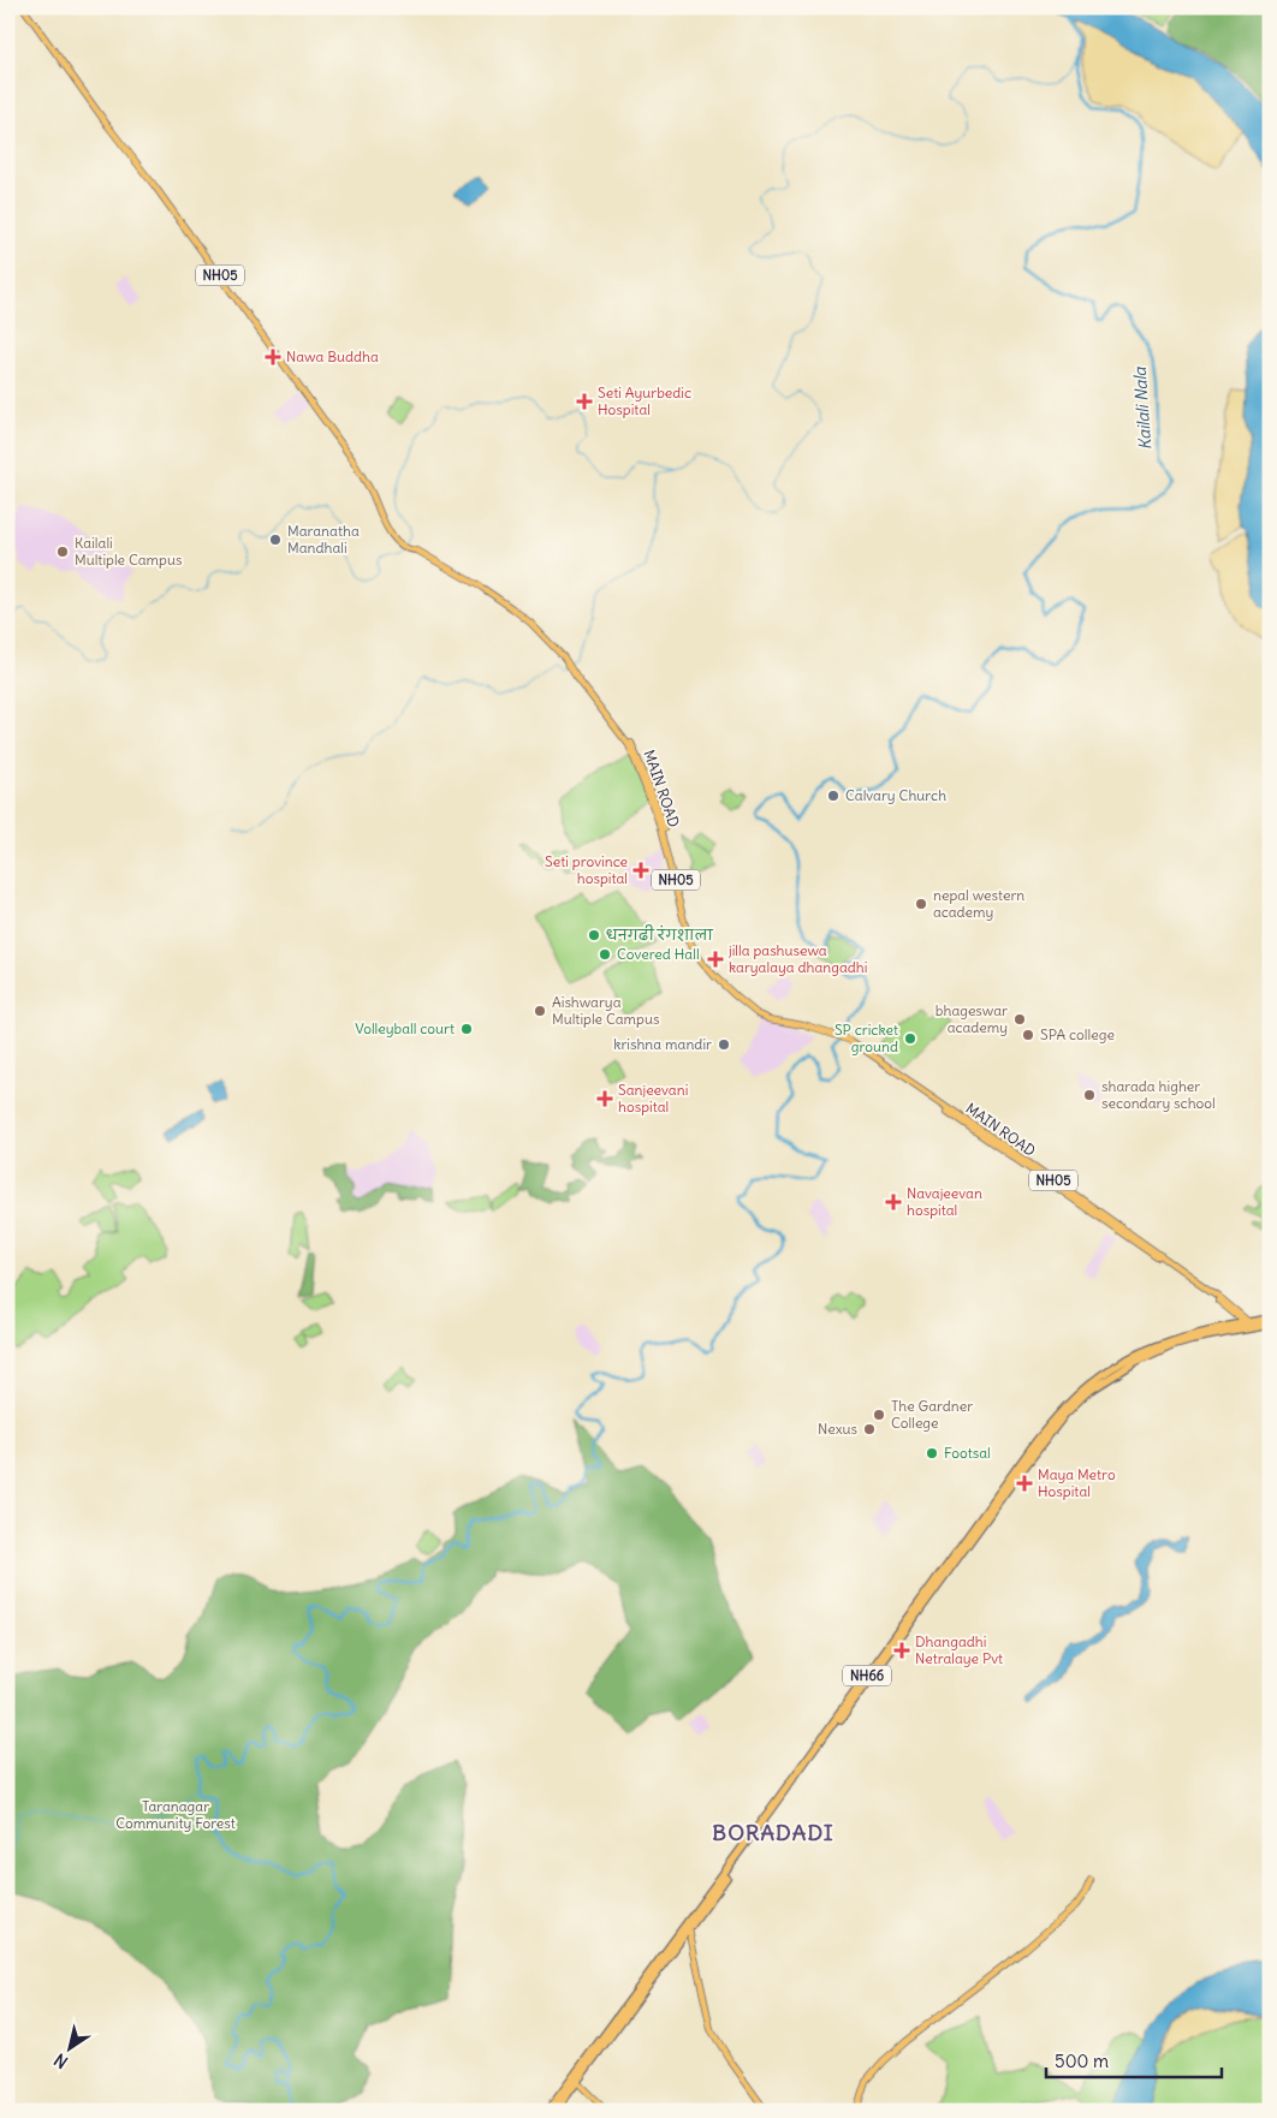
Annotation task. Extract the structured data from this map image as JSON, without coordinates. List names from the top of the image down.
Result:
{
  "streets": {
    "highway": ["NH66"],
    "main road": ["NH05", "MAIN ROAD"]
  },
  "crossings": [
    ["NH05", "MAIN ROAD"],
    ["MAIN ROAD", "NH66"]
  ],
  "districts": ["BORADADI"],
  "water": ["Kailali Nala"],
  "parks": ["Taranagar Community Forest"],
  "places": {
    "health": [
      "Nawa Buddha",
      "Seti Ayurbedic Hospital",
      "Seti province hospital",
      "jilla pashusewa karyalaya dhangadhi",
      "Sanjeevani hospital",
      "Navajeevan hospital",
      "Maya Metro Hospital",
      "Dhangadhi Netralaye Pvt"
    ],
    "other": [
      "Maranatha Mandhali",
      "Kailali Multiple Campus",
      "Calvary Church",
      "nepal western academy",
      "धनगढी रंगशाला",
      "Covered Hall",
      "Aishwarya Multiple Campus",
      "bhageswar academy",
      "Volleyball court",
      "SPA college",
      "SP cricket ground",
      "krishna mandir",
      "sharada higher secondary school",
      "The Gardner College",
      "Nexus",
      "Footsal"
    ]
  },
  "scale_bar": "500 m",
  "north": "bottom left"
}
